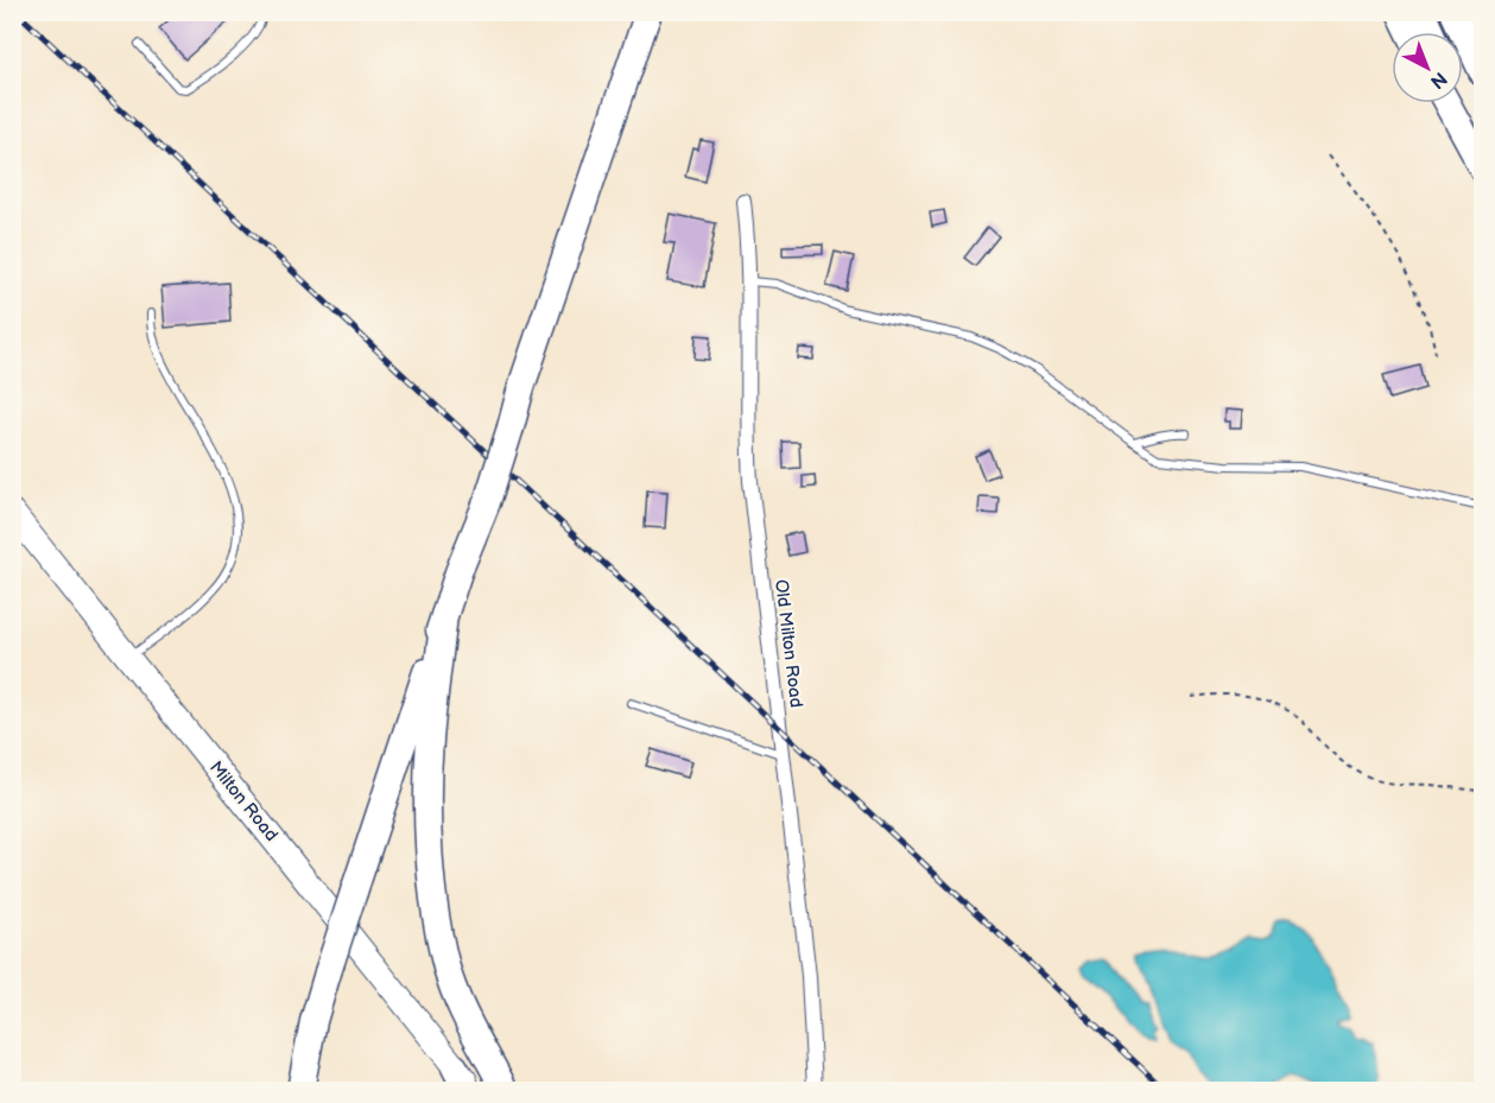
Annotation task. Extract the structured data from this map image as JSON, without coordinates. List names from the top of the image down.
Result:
{
  "streets": {
    "main road": ["Milton Road"],
    "street": ["Old Milton Road"]
  },
  "north": "bottom right"
}
